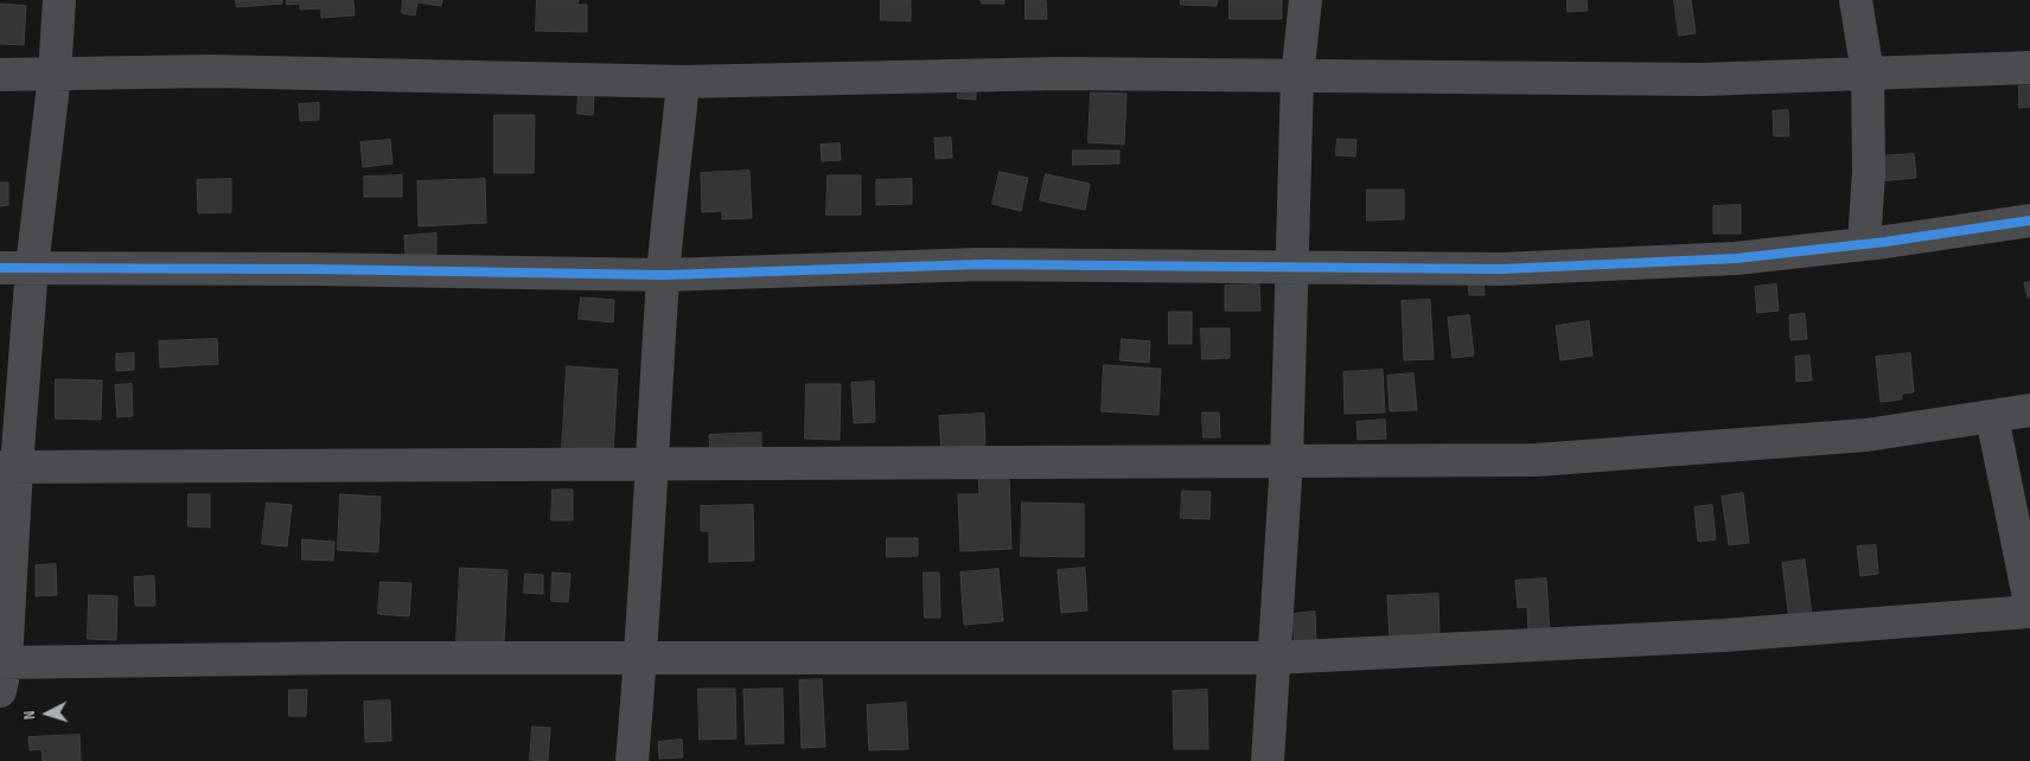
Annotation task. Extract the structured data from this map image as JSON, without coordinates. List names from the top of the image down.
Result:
{
  "north": "left"
}
